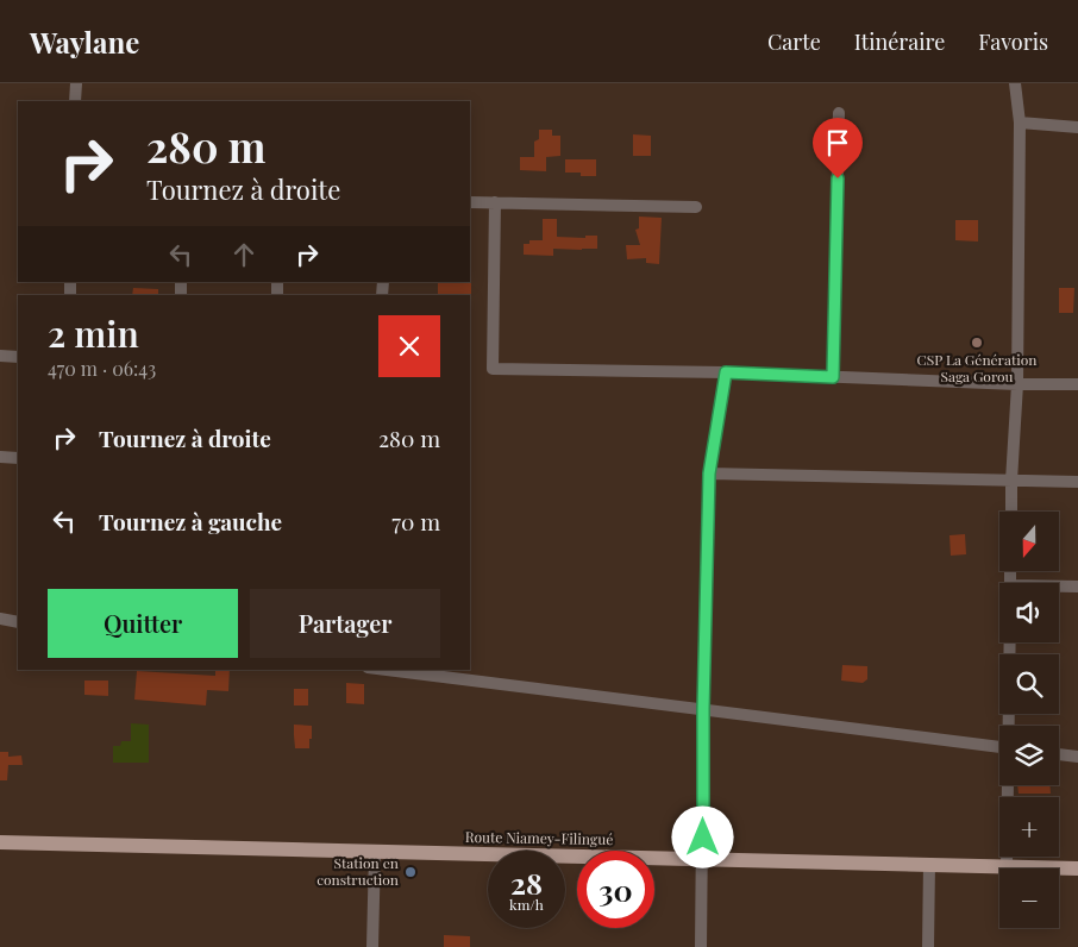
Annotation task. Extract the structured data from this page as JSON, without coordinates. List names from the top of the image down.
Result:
{
  "streets": {
    "main road": ["Route Niamey-Filingué"]
  },
  "places": ["CSP La Génération Saga Gorou", "Station en construction"],
  "north": "bottom",
  "page": {
    "header": "Waylane",
    "nav": ["Carte", "Itinéraire", "Favoris"],
    "turn": ["280 m", "Tournez à droite"],
    "heading": ["2 min", "470 m · 06:43"],
    "list": [
      {
        "name": "Tournez à droite",
        "value": "280 m"
      },
      {
        "name": "Tournez à gauche",
        "value": "70 m"
      }
    ],
    "map_buttons": ["+", "−"],
    "buttons": ["Quitter", "Partager"],
    "speed": "28 km/h",
    "limit": "30"
  }
}
